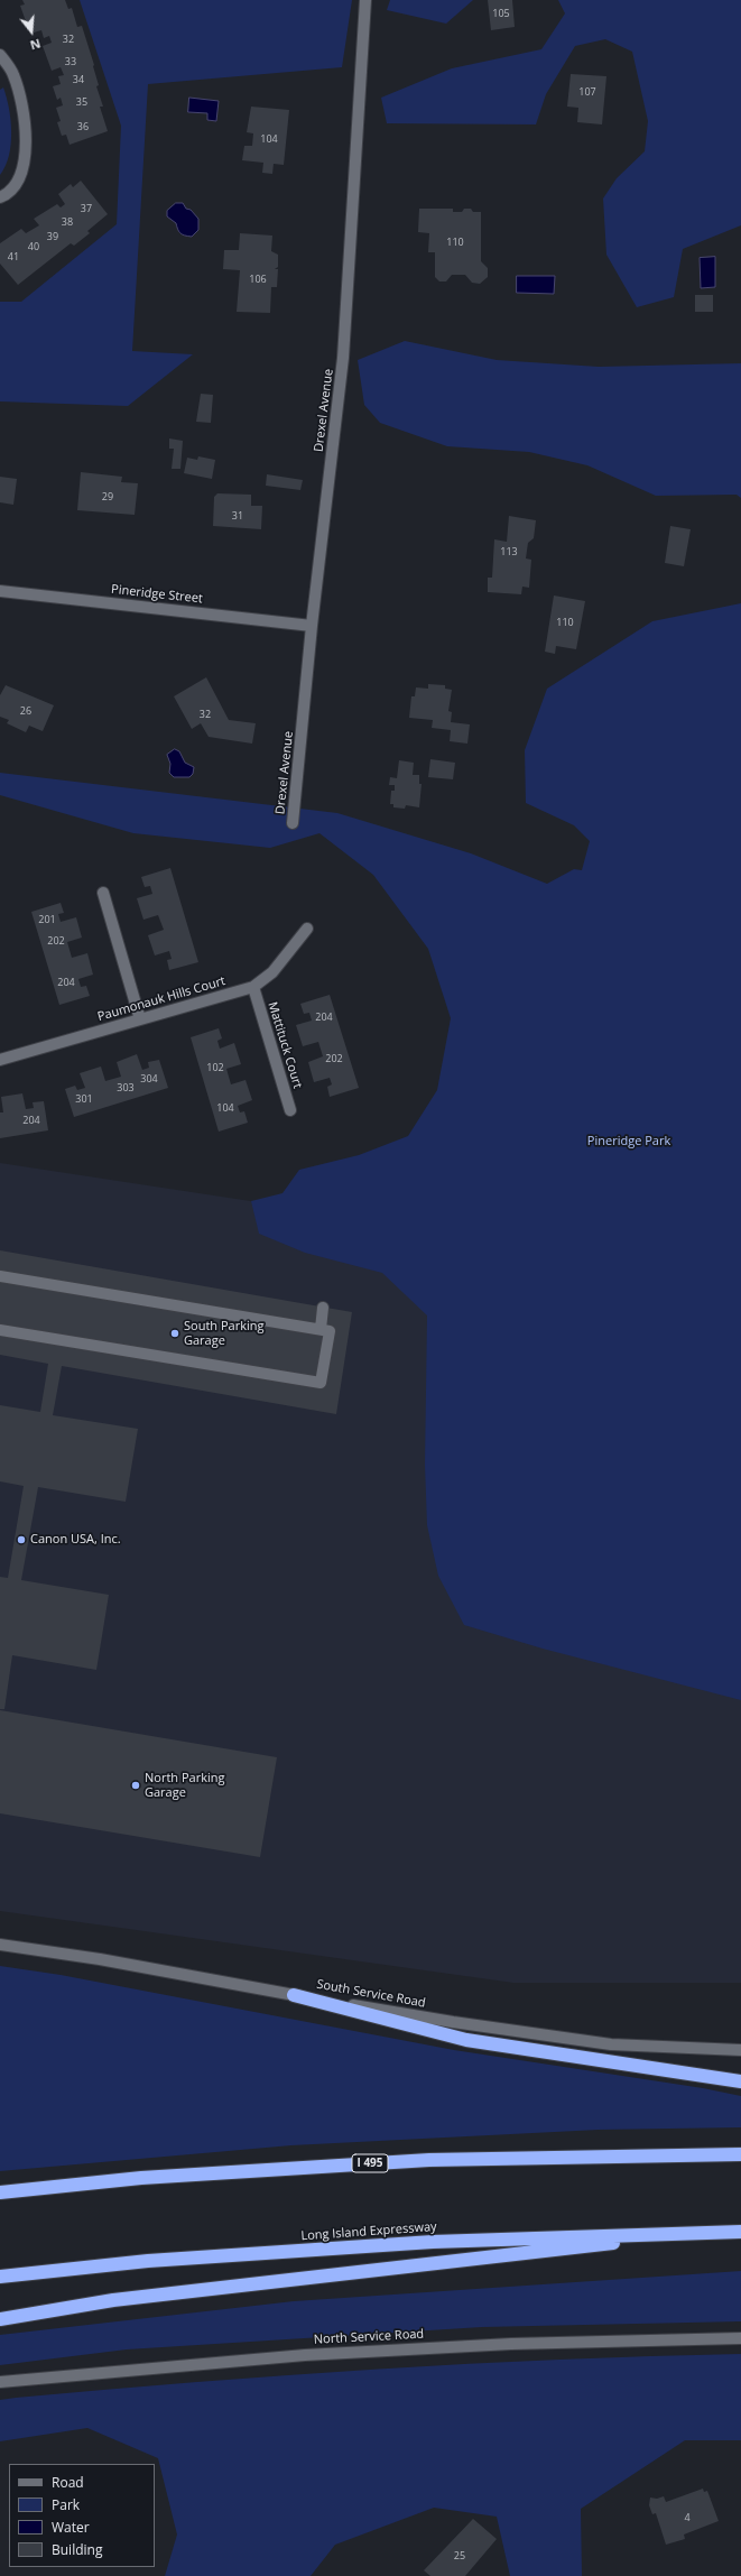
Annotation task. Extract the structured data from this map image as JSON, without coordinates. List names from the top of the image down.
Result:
{
  "streets": {
    "highway": ["I 495", "Long Island Expressway"],
    "street": [
      "Drexel Avenue",
      "Pineridge Street",
      "Paumonauk Hills Court",
      "Mattituck Court",
      "South Service Road",
      "North Service Road"
    ]
  },
  "crossings": [
    ["Drexel Avenue", "Pineridge Street"],
    ["Paumonauk Hills Court", "Mattituck Court"]
  ],
  "parks": ["Pineridge Park"],
  "places": ["South Parking Garage", "Canon USA, Inc.", "North Parking Garage"],
  "house_numbers": [
    "105",
    "32",
    "33",
    "34",
    "107",
    "35",
    "36",
    "104",
    "37",
    "38",
    "39",
    "110",
    "40",
    "41",
    "106",
    "29",
    "31",
    "113",
    "110",
    "26",
    "32",
    "201",
    "202",
    "204",
    "204",
    "202",
    "102",
    "304",
    "303",
    "301",
    "104",
    "204",
    "4",
    "25"
  ],
  "legend": [
    "Road",
    "Park",
    "Water",
    "Building"
  ],
  "north": "bottom"
}
